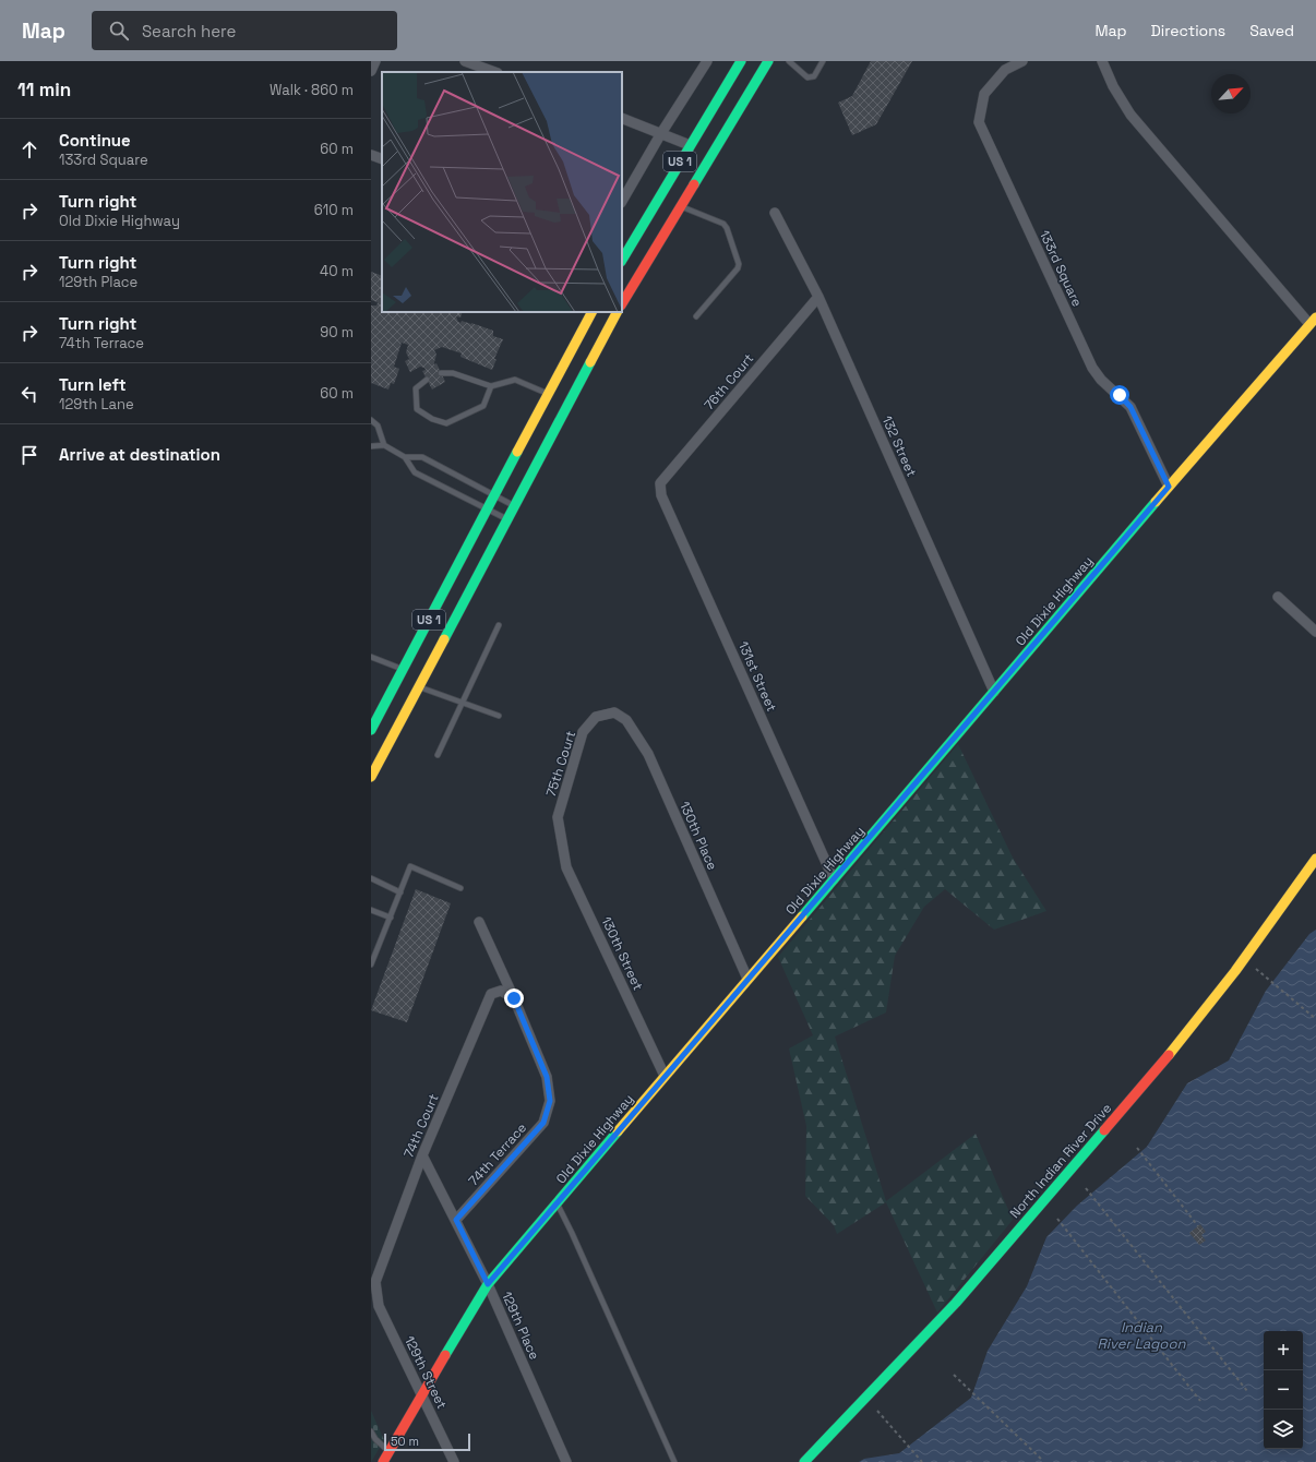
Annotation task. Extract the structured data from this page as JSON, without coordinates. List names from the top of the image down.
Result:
{
  "streets": {
    "street": [
      "US 1",
      "133rd Square",
      "76th Court",
      "132 Street",
      "Old Dixie Highway",
      "131st Street",
      "75th Court",
      "130th Place",
      "130th Street",
      "74th Court",
      "74th Terrace",
      "North Indian River Drive",
      "129th Place",
      "129th Street"
    ]
  },
  "crossings": [
    ["133rd Square", "Old Dixie Highway"],
    ["76th Court", "132 Street"],
    ["76th Court", "131st Street"],
    ["132 Street", "Old Dixie Highway"],
    ["Old Dixie Highway", "131st Street"],
    ["Old Dixie Highway", "130th Place"],
    ["Old Dixie Highway", "130th Street"],
    ["Old Dixie Highway", "129th Place"],
    ["Old Dixie Highway", "129th Street"],
    ["75th Court", "130th Place"],
    ["75th Court", "130th Street"],
    ["74th Court", "74th Terrace"],
    ["74th Court", "129th Place"],
    ["74th Court", "129th Street"],
    ["74th Terrace", "129th Place"]
  ],
  "water": ["Indian River Lagoon"],
  "scale_bar": "50 m",
  "north": "top right",
  "page": {
    "header": "Map",
    "search": "Search here",
    "nav": ["Map", "Directions", "Saved"],
    "heading": ["11 min", "Walk · 860 m"],
    "list": [
      ["Continue", "133rd Square", "60 m"],
      ["Turn right", "Old Dixie Highway", "610 m"],
      ["Turn right", "129th Place", "40 m"],
      ["Turn right", "74th Terrace", "90 m"],
      ["Turn left", "129th Lane", "60 m"],
      "Arrive at destination"
    ],
    "map_buttons": ["+", "−"],
    "scale": "50 m"
  }
}
